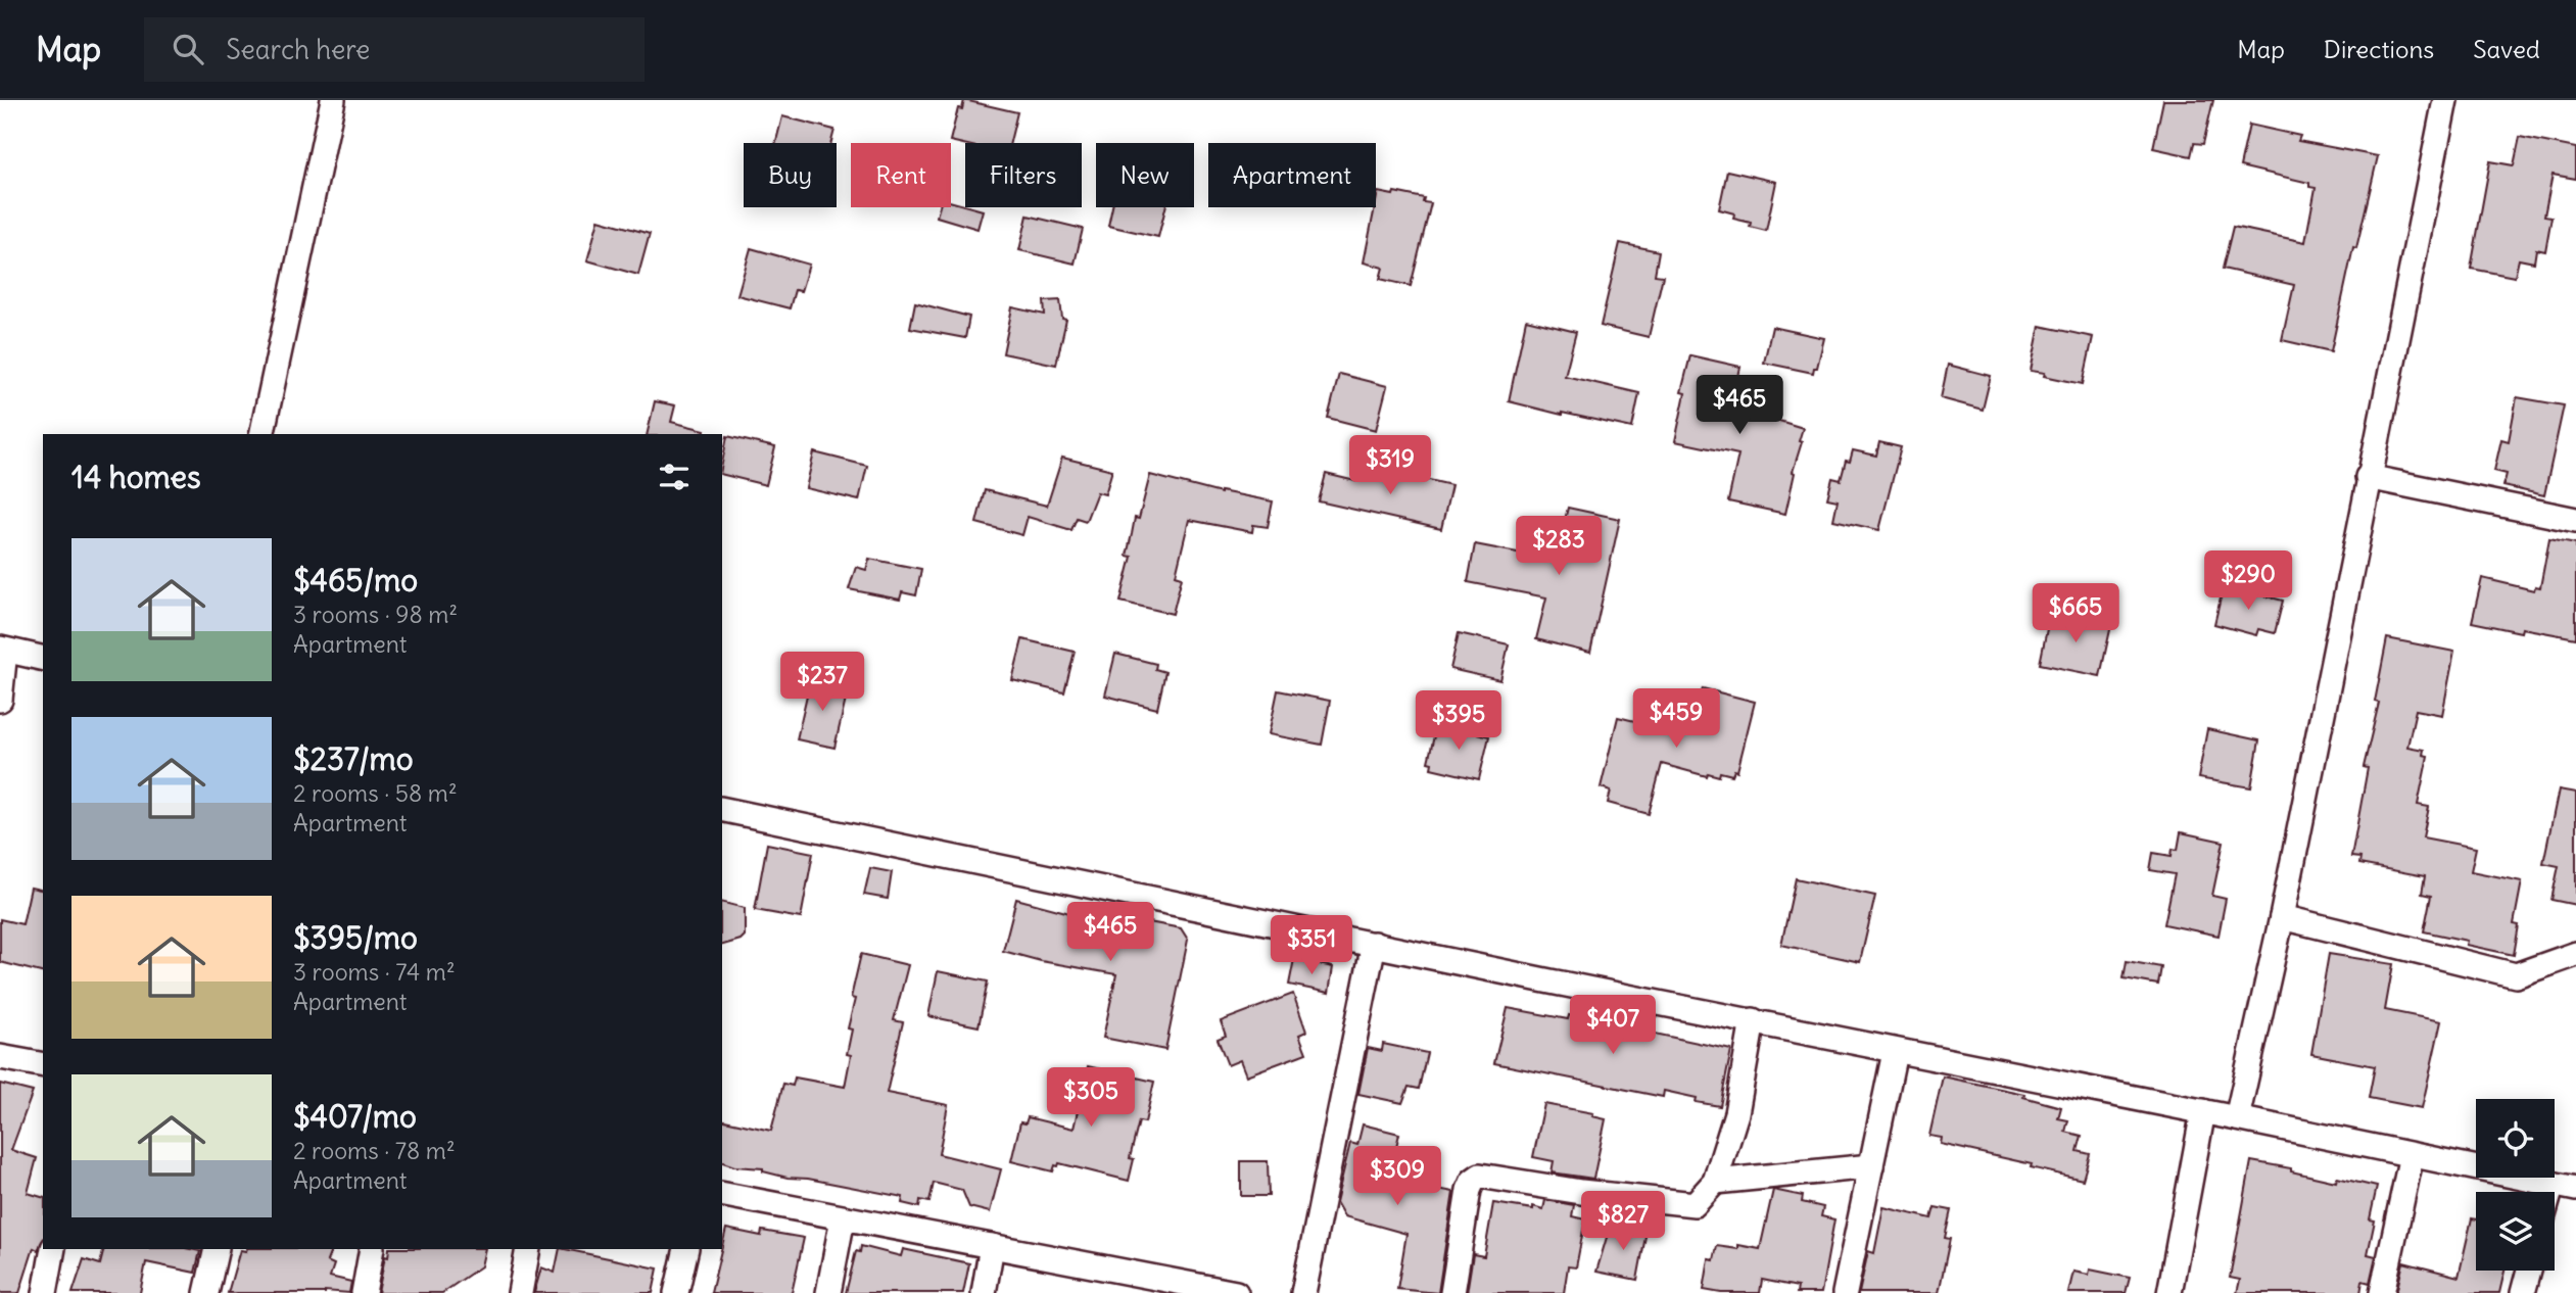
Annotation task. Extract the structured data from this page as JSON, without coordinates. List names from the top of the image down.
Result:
{
  "page": {
    "header": "Map",
    "search": "Search here",
    "nav": ["Map", "Directions", "Saved"],
    "chip": [
      "Buy",
      "Rent",
      "Filters",
      "New",
      "Apartment"
    ],
    "price": [
      "$465",
      "$319",
      "$283",
      "$290",
      "$665",
      "$237",
      "$459",
      "$395",
      "$465",
      "$351",
      "$407",
      "$305",
      "$309",
      "$827"
    ],
    "heading": "14 homes",
    "list": [
      {
        "name": "$465/mo",
        "note": "3 rooms · 98 m² · Apartment"
      },
      {
        "name": "$237/mo",
        "note": "2 rooms · 58 m² · Apartment"
      },
      {
        "name": "$395/mo",
        "note": "3 rooms · 74 m² · Apartment"
      },
      {
        "name": "$407/mo",
        "note": "2 rooms · 78 m² · Apartment"
      }
    ]
  }
}
